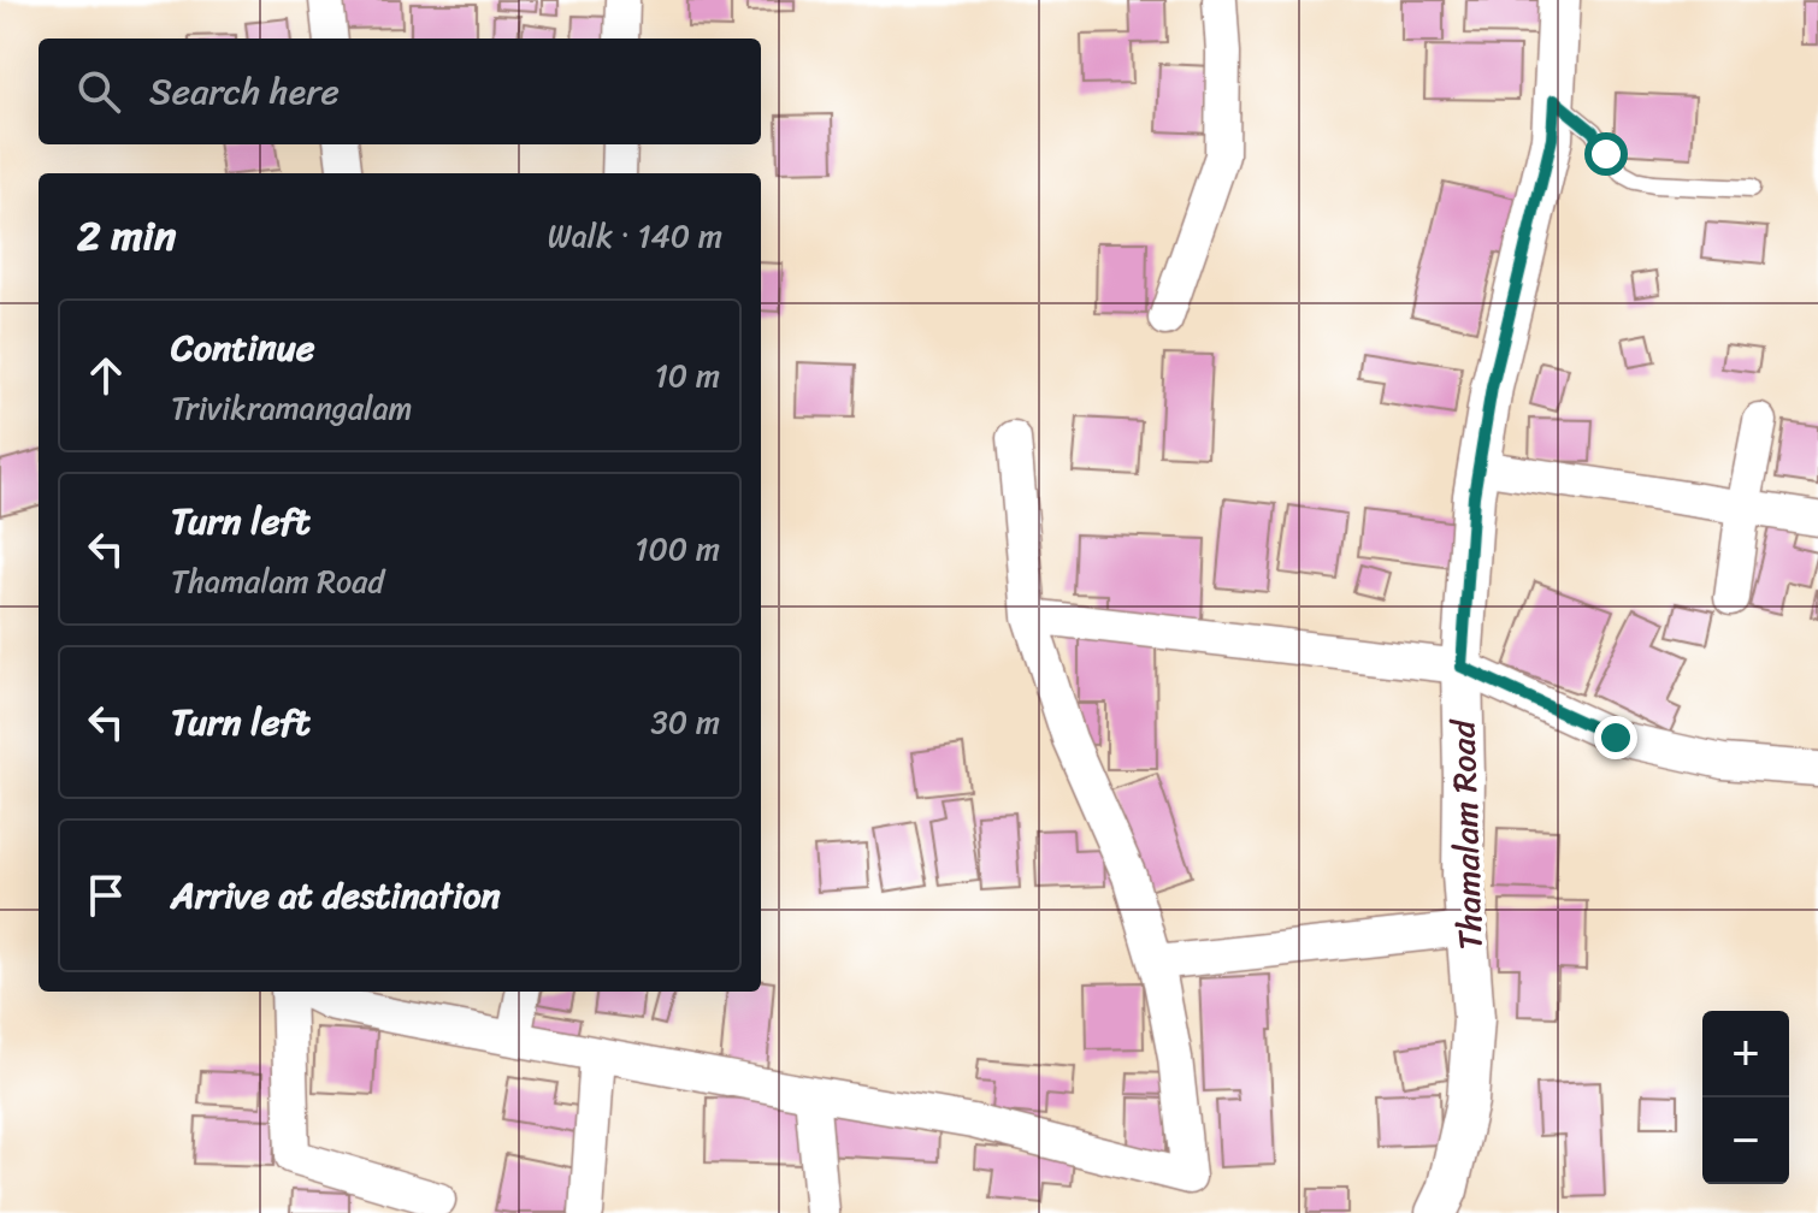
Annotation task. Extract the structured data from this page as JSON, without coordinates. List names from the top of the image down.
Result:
{
  "streets": {
    "street": ["Thamalam Road"]
  },
  "page": {
    "search": "Search here",
    "heading": ["2 min", "Walk · 140 m"],
    "list": [
      ["Continue", "Trivikramangalam", "10 m"],
      ["Turn left", "Thamalam Road", "100 m"],
      ["Turn left", "30 m"],
      "Arrive at destination"
    ],
    "map_buttons": ["+", "−"]
  }
}
